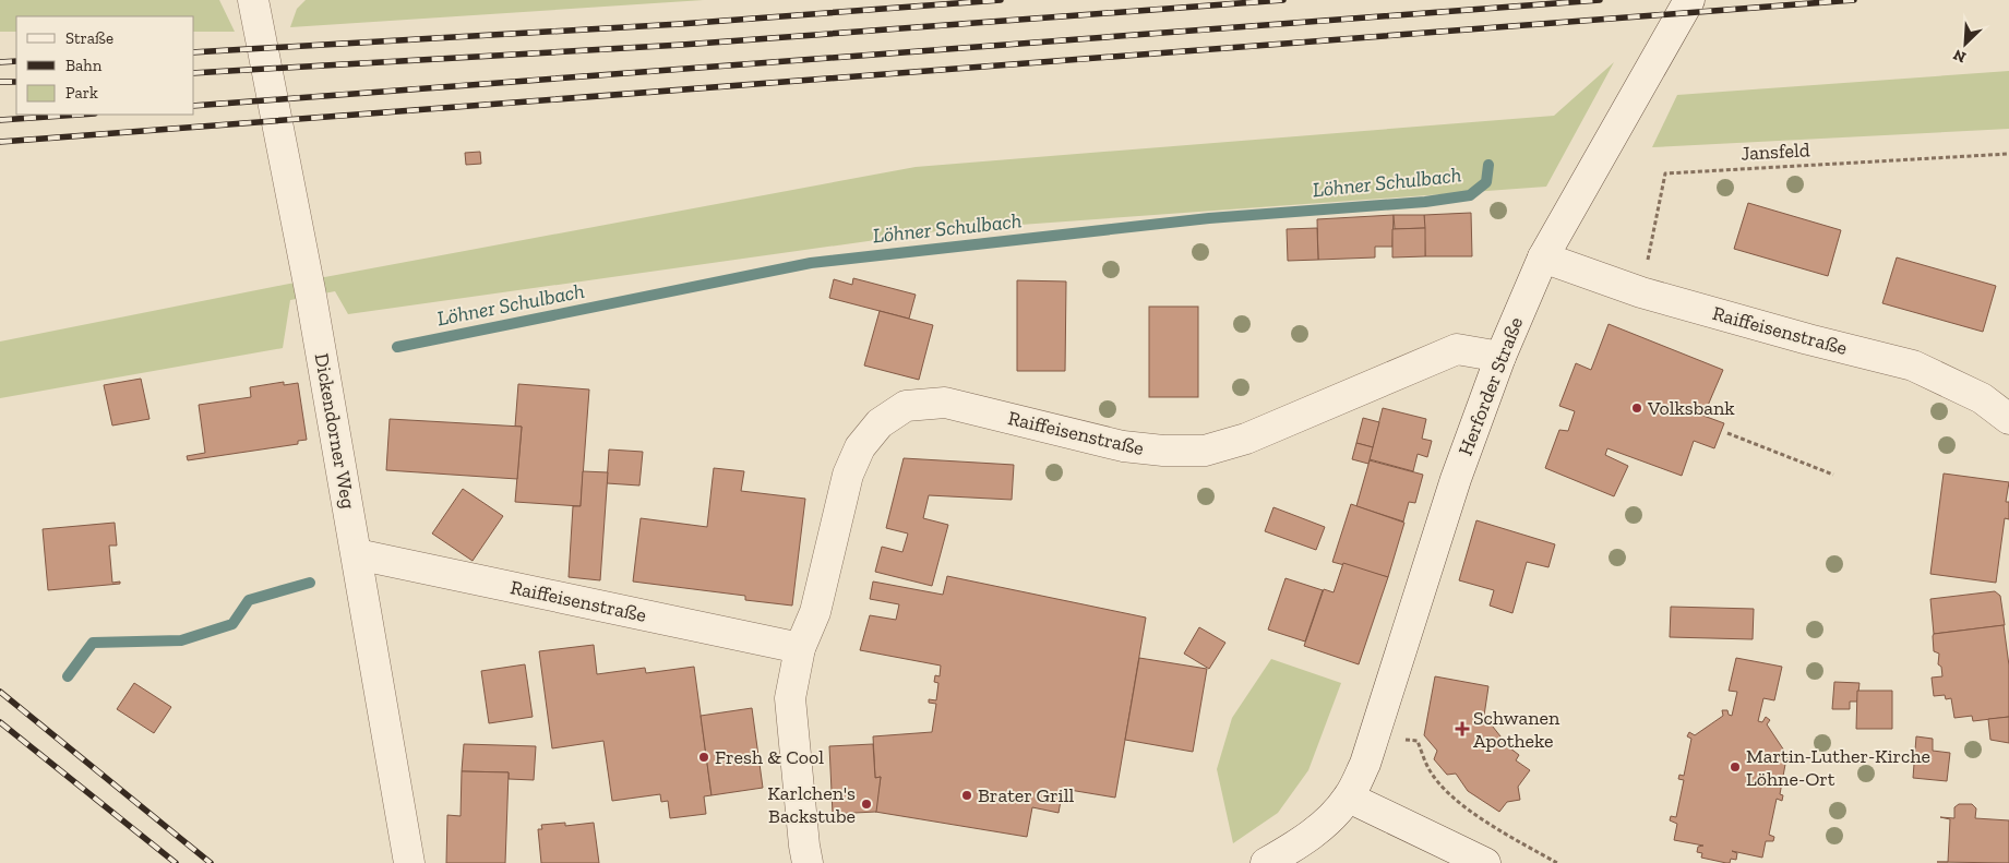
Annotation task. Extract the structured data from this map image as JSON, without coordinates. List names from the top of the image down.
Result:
{
  "streets": {
    "street": ["Raiffeisenstraße", "Herforder Straße", "Dickendorner Weg"],
    "path": ["Jansfeld"]
  },
  "crossings": [
    ["Jansfeld", "Raiffeisenstraße"],
    ["Raiffeisenstraße", "Herforder Straße"],
    ["Raiffeisenstraße", "Dickendorner Weg"]
  ],
  "water": ["Löhner Schulbach"],
  "places": {
    "other": [
      "Volksbank",
      "Fresh & Cool",
      "Martin-Luther-Kirche Löhne-Ort",
      "Brater Grill",
      "Karlchen's Backstube"
    ],
    "health": ["Schwanen Apotheke"]
  },
  "legend": ["Straße", "Bahn", "Park"],
  "north": "bottom left"
}
